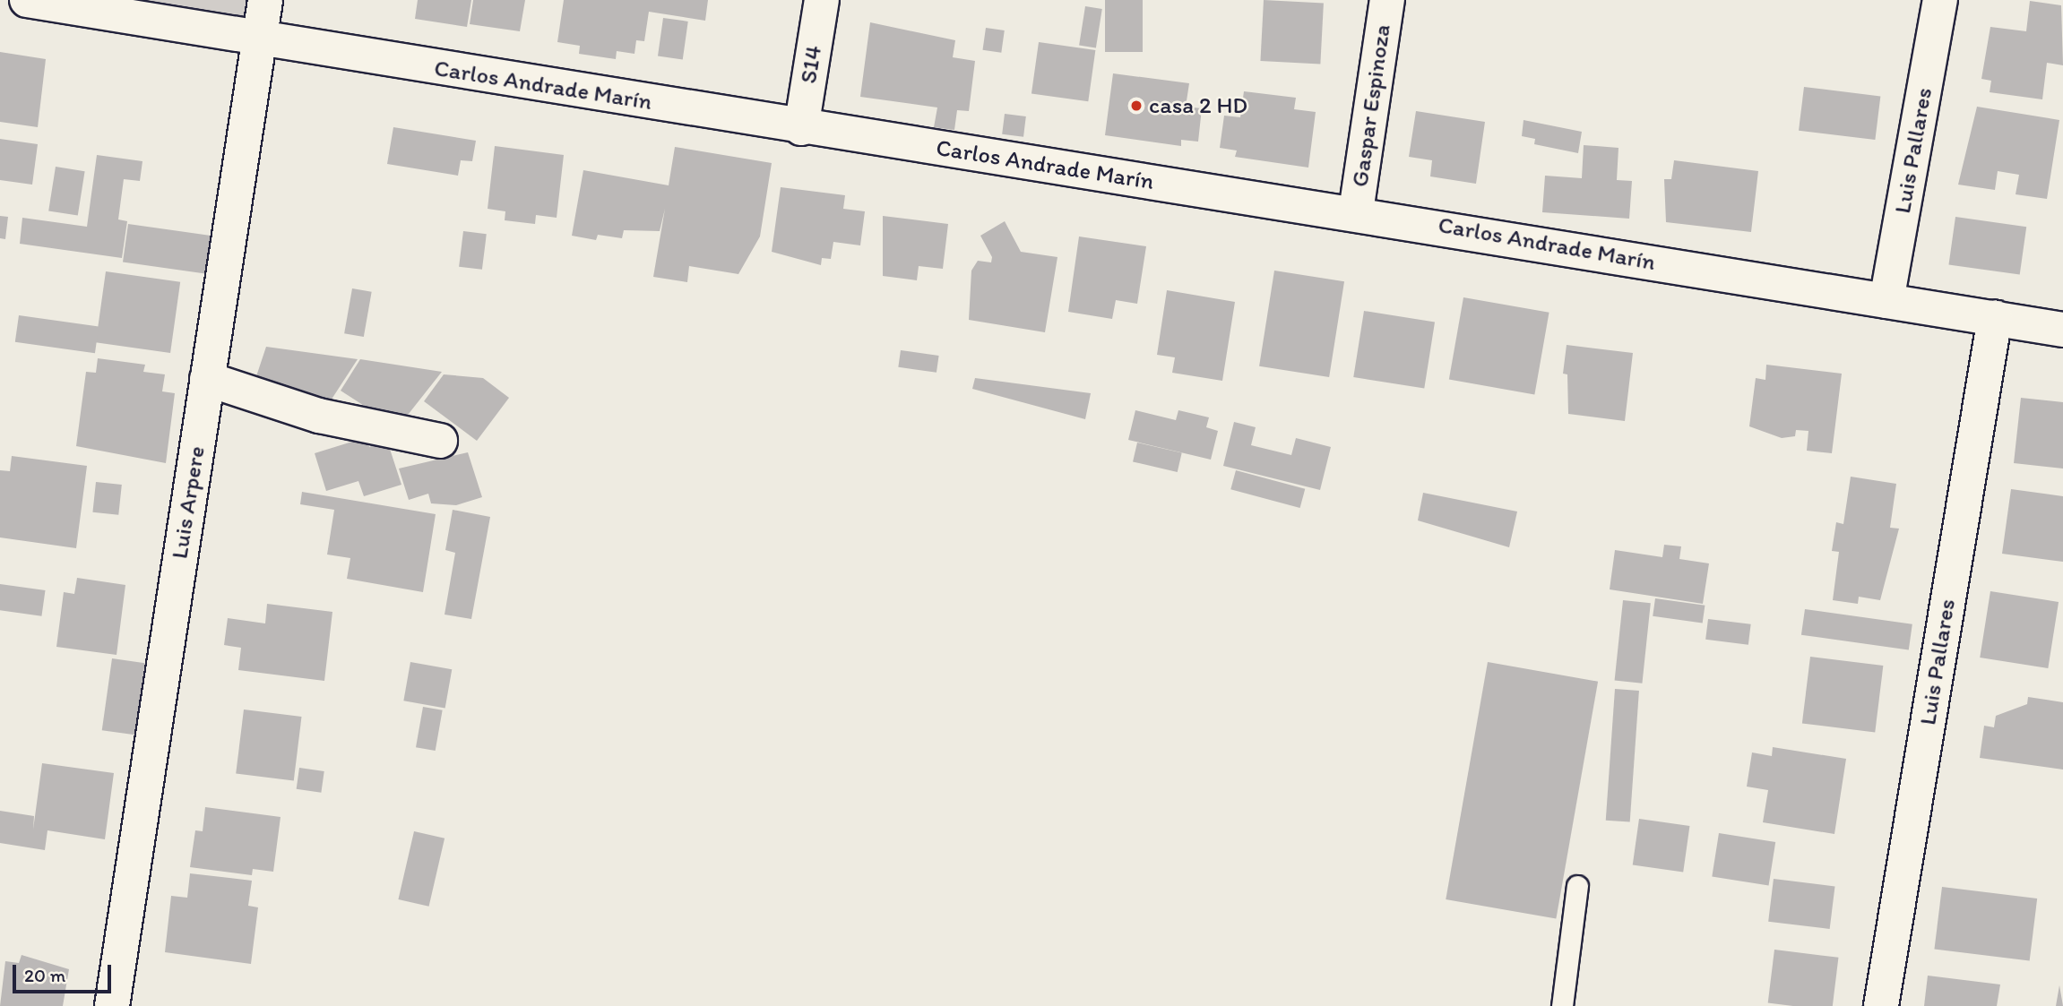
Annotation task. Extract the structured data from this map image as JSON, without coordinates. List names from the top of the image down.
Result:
{
  "streets": {
    "street": [
      "S14",
      "Carlos Andrade Marín",
      "Gaspar Espinoza",
      "Luis Pallares",
      "Luis Arpere"
    ]
  },
  "crossings": [
    ["S14", "Carlos Andrade Marín"],
    ["Carlos Andrade Marín", "Gaspar Espinoza"],
    ["Carlos Andrade Marín", "Luis Pallares"],
    ["Carlos Andrade Marín", "Luis Arpere"]
  ],
  "places": ["casa 2 HD"],
  "scale_bar": "20 m"
}
